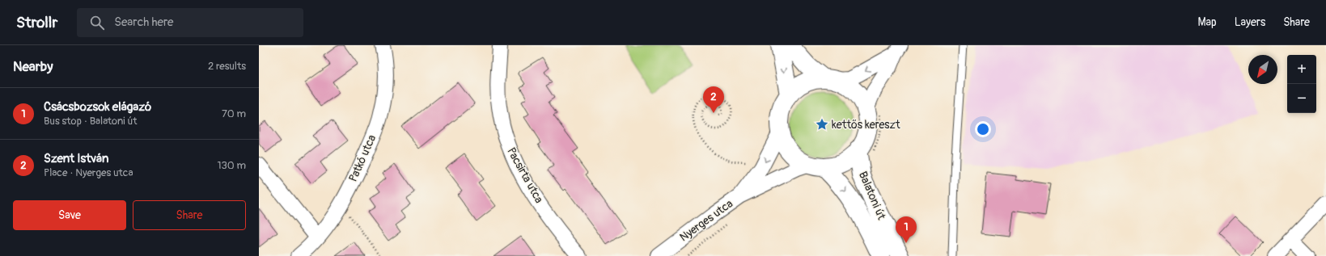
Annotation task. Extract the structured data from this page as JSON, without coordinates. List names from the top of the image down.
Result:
{
  "streets": {
    "main road": ["Balatoni út"],
    "street": ["Patkó utca", "Pacsirta utca", "Nyerges utca"]
  },
  "crossings": [
    ["Balatoni út", "Nyerges utca"]
  ],
  "places": {
    "place": ["kettős kereszt"]
  },
  "north": "bottom left",
  "page": {
    "header": "Strollr",
    "search": "Search here",
    "nav": ["Map", "Layers", "Share"],
    "heading": ["Nearby", "2 results"],
    "map_buttons": ["+", "−"],
    "pins": ["2", "1"],
    "list": [
      {
        "mark": "1",
        "name": "Csácsbozsok elágazó",
        "note": "Bus stop · Balatoni út",
        "value": "70 m"
      },
      {
        "mark": "2",
        "name": "Szent István",
        "note": "Place · Nyerges utca",
        "value": "130 m"
      }
    ],
    "buttons": ["Save", "Share"]
  }
}
